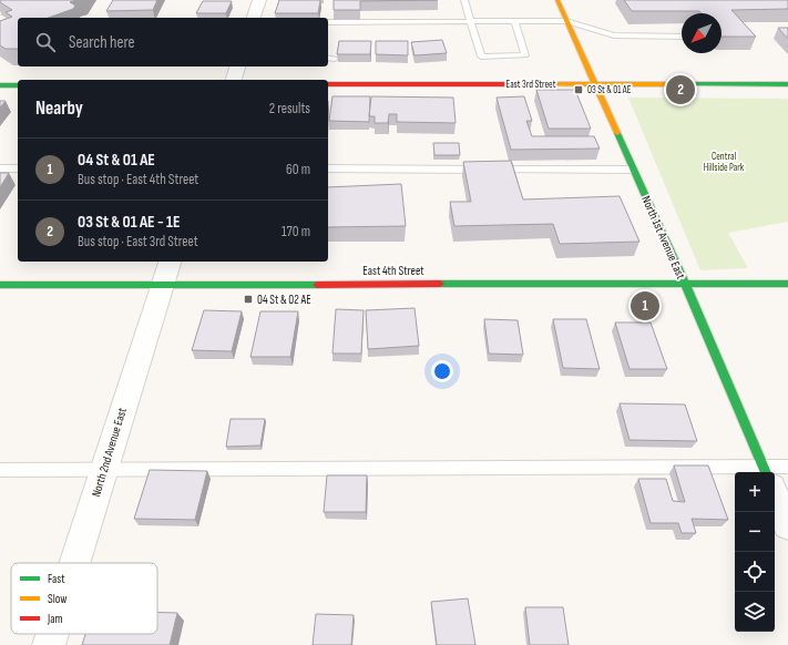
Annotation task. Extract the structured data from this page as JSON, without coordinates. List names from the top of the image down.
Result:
{
  "streets": {
    "street": [
      "East 3rd Street",
      "North 1st Avenue East",
      "East 4th Street",
      "North 2nd Avenue East"
    ]
  },
  "crossings": [
    ["East 3rd Street", "North 1st Avenue East"],
    ["North 1st Avenue East", "East 4th Street"],
    ["East 4th Street", "North 2nd Avenue East"]
  ],
  "parks": ["Central Hillside Park"],
  "places": {
    "transit": ["03 St & 01 AE", "04 St & 02 AE"]
  },
  "legend": ["Fast", "Slow", "Jam"],
  "north": "bottom left",
  "page": {
    "search": "Search here",
    "pins": ["2", "1"],
    "heading": ["Nearby", "2 results"],
    "list": [
      {
        "mark": "1",
        "name": "04 St & 01 AE",
        "note": "Bus stop · East 4th Street",
        "value": "60 m"
      },
      {
        "mark": "2",
        "name": "03 St & 01 AE - 1E",
        "note": "Bus stop · East 3rd Street",
        "value": "170 m"
      }
    ],
    "map_buttons": ["+", "−"]
  }
}
